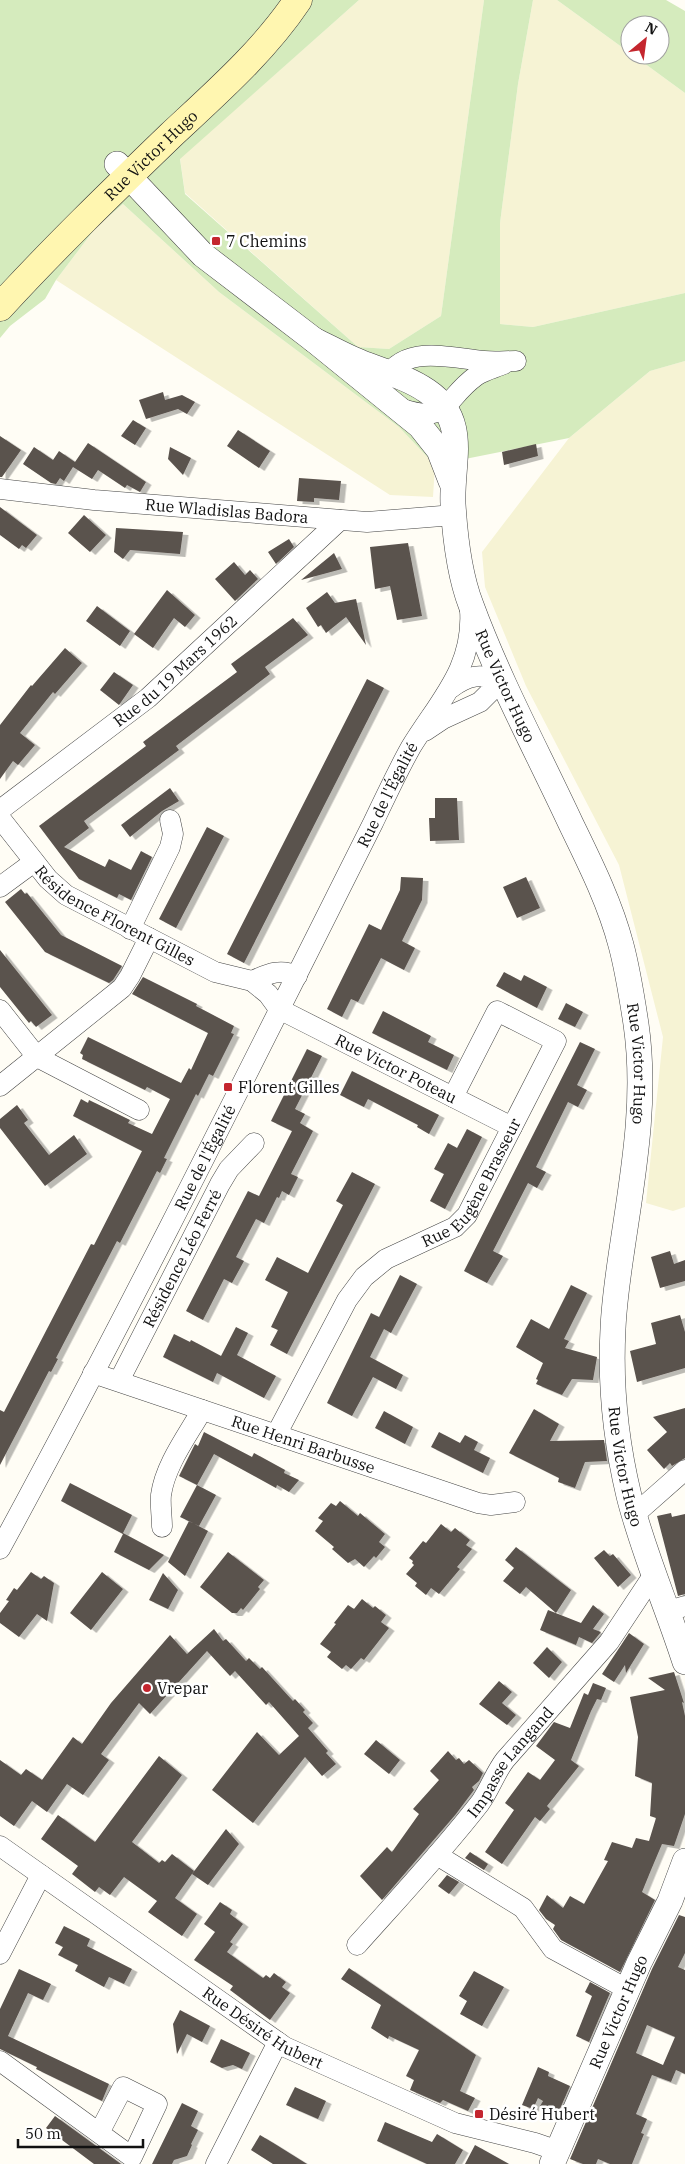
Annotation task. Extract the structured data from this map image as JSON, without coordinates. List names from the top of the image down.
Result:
{
  "streets": {
    "main road": ["Rue Victor Hugo"],
    "street": [
      "Rue Wladislas Badora",
      "Rue du 19 Mars 1962",
      "Rue de l'Égalité",
      "Résidence Florent Gilles",
      "Rue Victor Poteau",
      "Rue Eugène Brasseur",
      "Résidence Léo Ferré",
      "Rue Henri Barbusse",
      "Impasse Langand",
      "Rue Désiré Hubert"
    ]
  },
  "crossings": [
    ["Rue Victor Hugo", "Rue Wladislas Badora"],
    ["Rue Victor Hugo", "Rue de l'Égalité"],
    ["Rue Victor Hugo", "Impasse Langand"],
    ["Rue Victor Hugo", "Rue Désiré Hubert"],
    ["Rue Wladislas Badora", "Rue du 19 Mars 1962"],
    ["Rue de l'Égalité", "Résidence Florent Gilles"],
    ["Rue de l'Égalité", "Rue Victor Poteau"],
    ["Rue de l'Égalité", "Rue Henri Barbusse"],
    ["Résidence Florent Gilles", "Rue Victor Poteau"],
    ["Rue Victor Poteau", "Rue Eugène Brasseur"],
    ["Rue Eugène Brasseur", "Rue Henri Barbusse"],
    ["Résidence Léo Ferré", "Rue Henri Barbusse"]
  ],
  "places": {
    "transit": ["7 Chemins", "Florent Gilles", "Désiré Hubert"],
    "other": ["Vrepar"]
  },
  "scale_bar": "50 m",
  "north": "top right"
}
